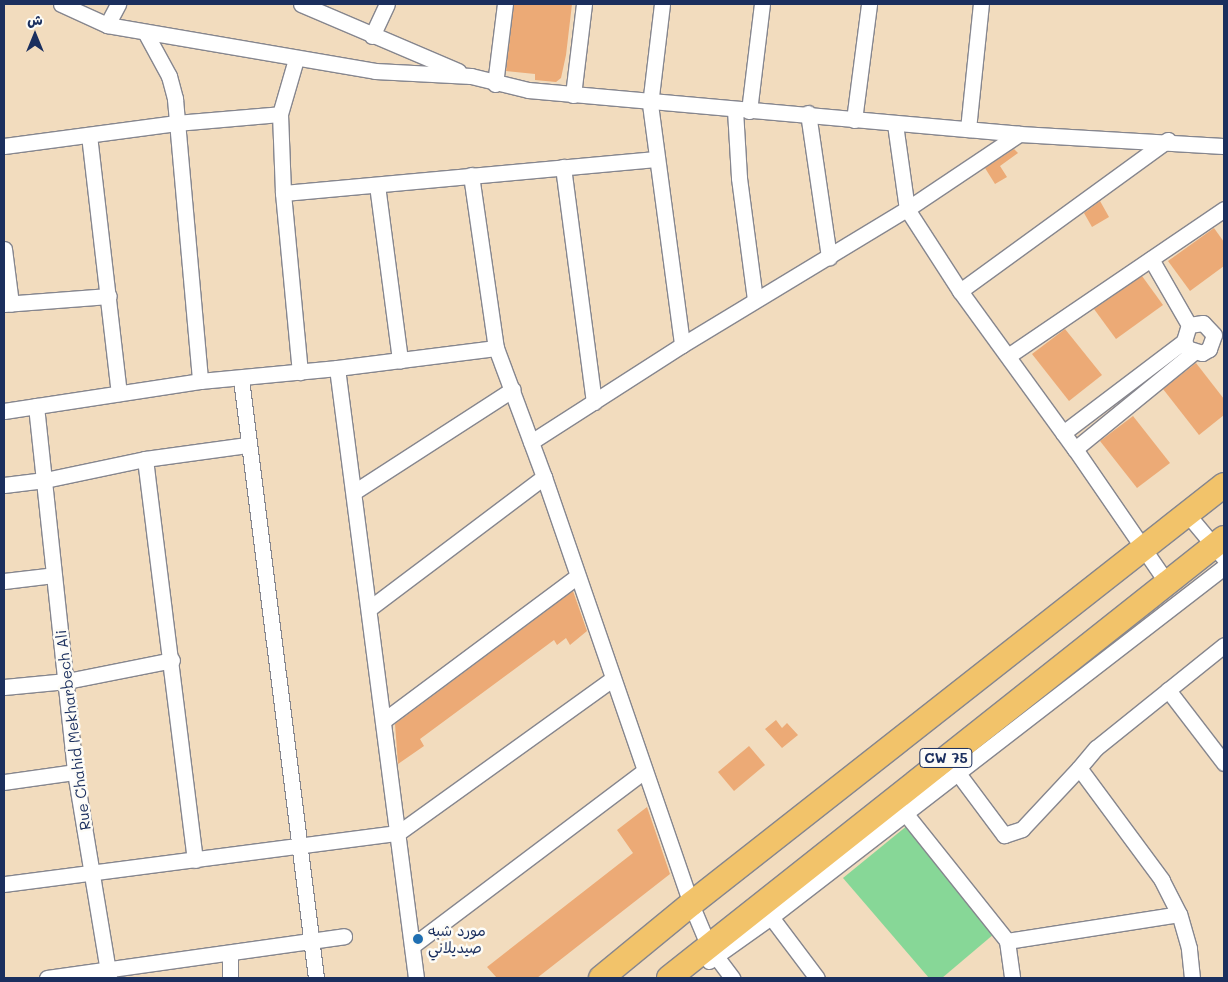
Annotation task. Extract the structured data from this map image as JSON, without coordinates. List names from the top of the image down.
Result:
{
  "streets": {
    "main road": ["CW 75"],
    "street": ["Rue Chahid Mekharbech Ali"]
  },
  "places": ["مورد شبه صيديلاني"],
  "north": "top"
}
